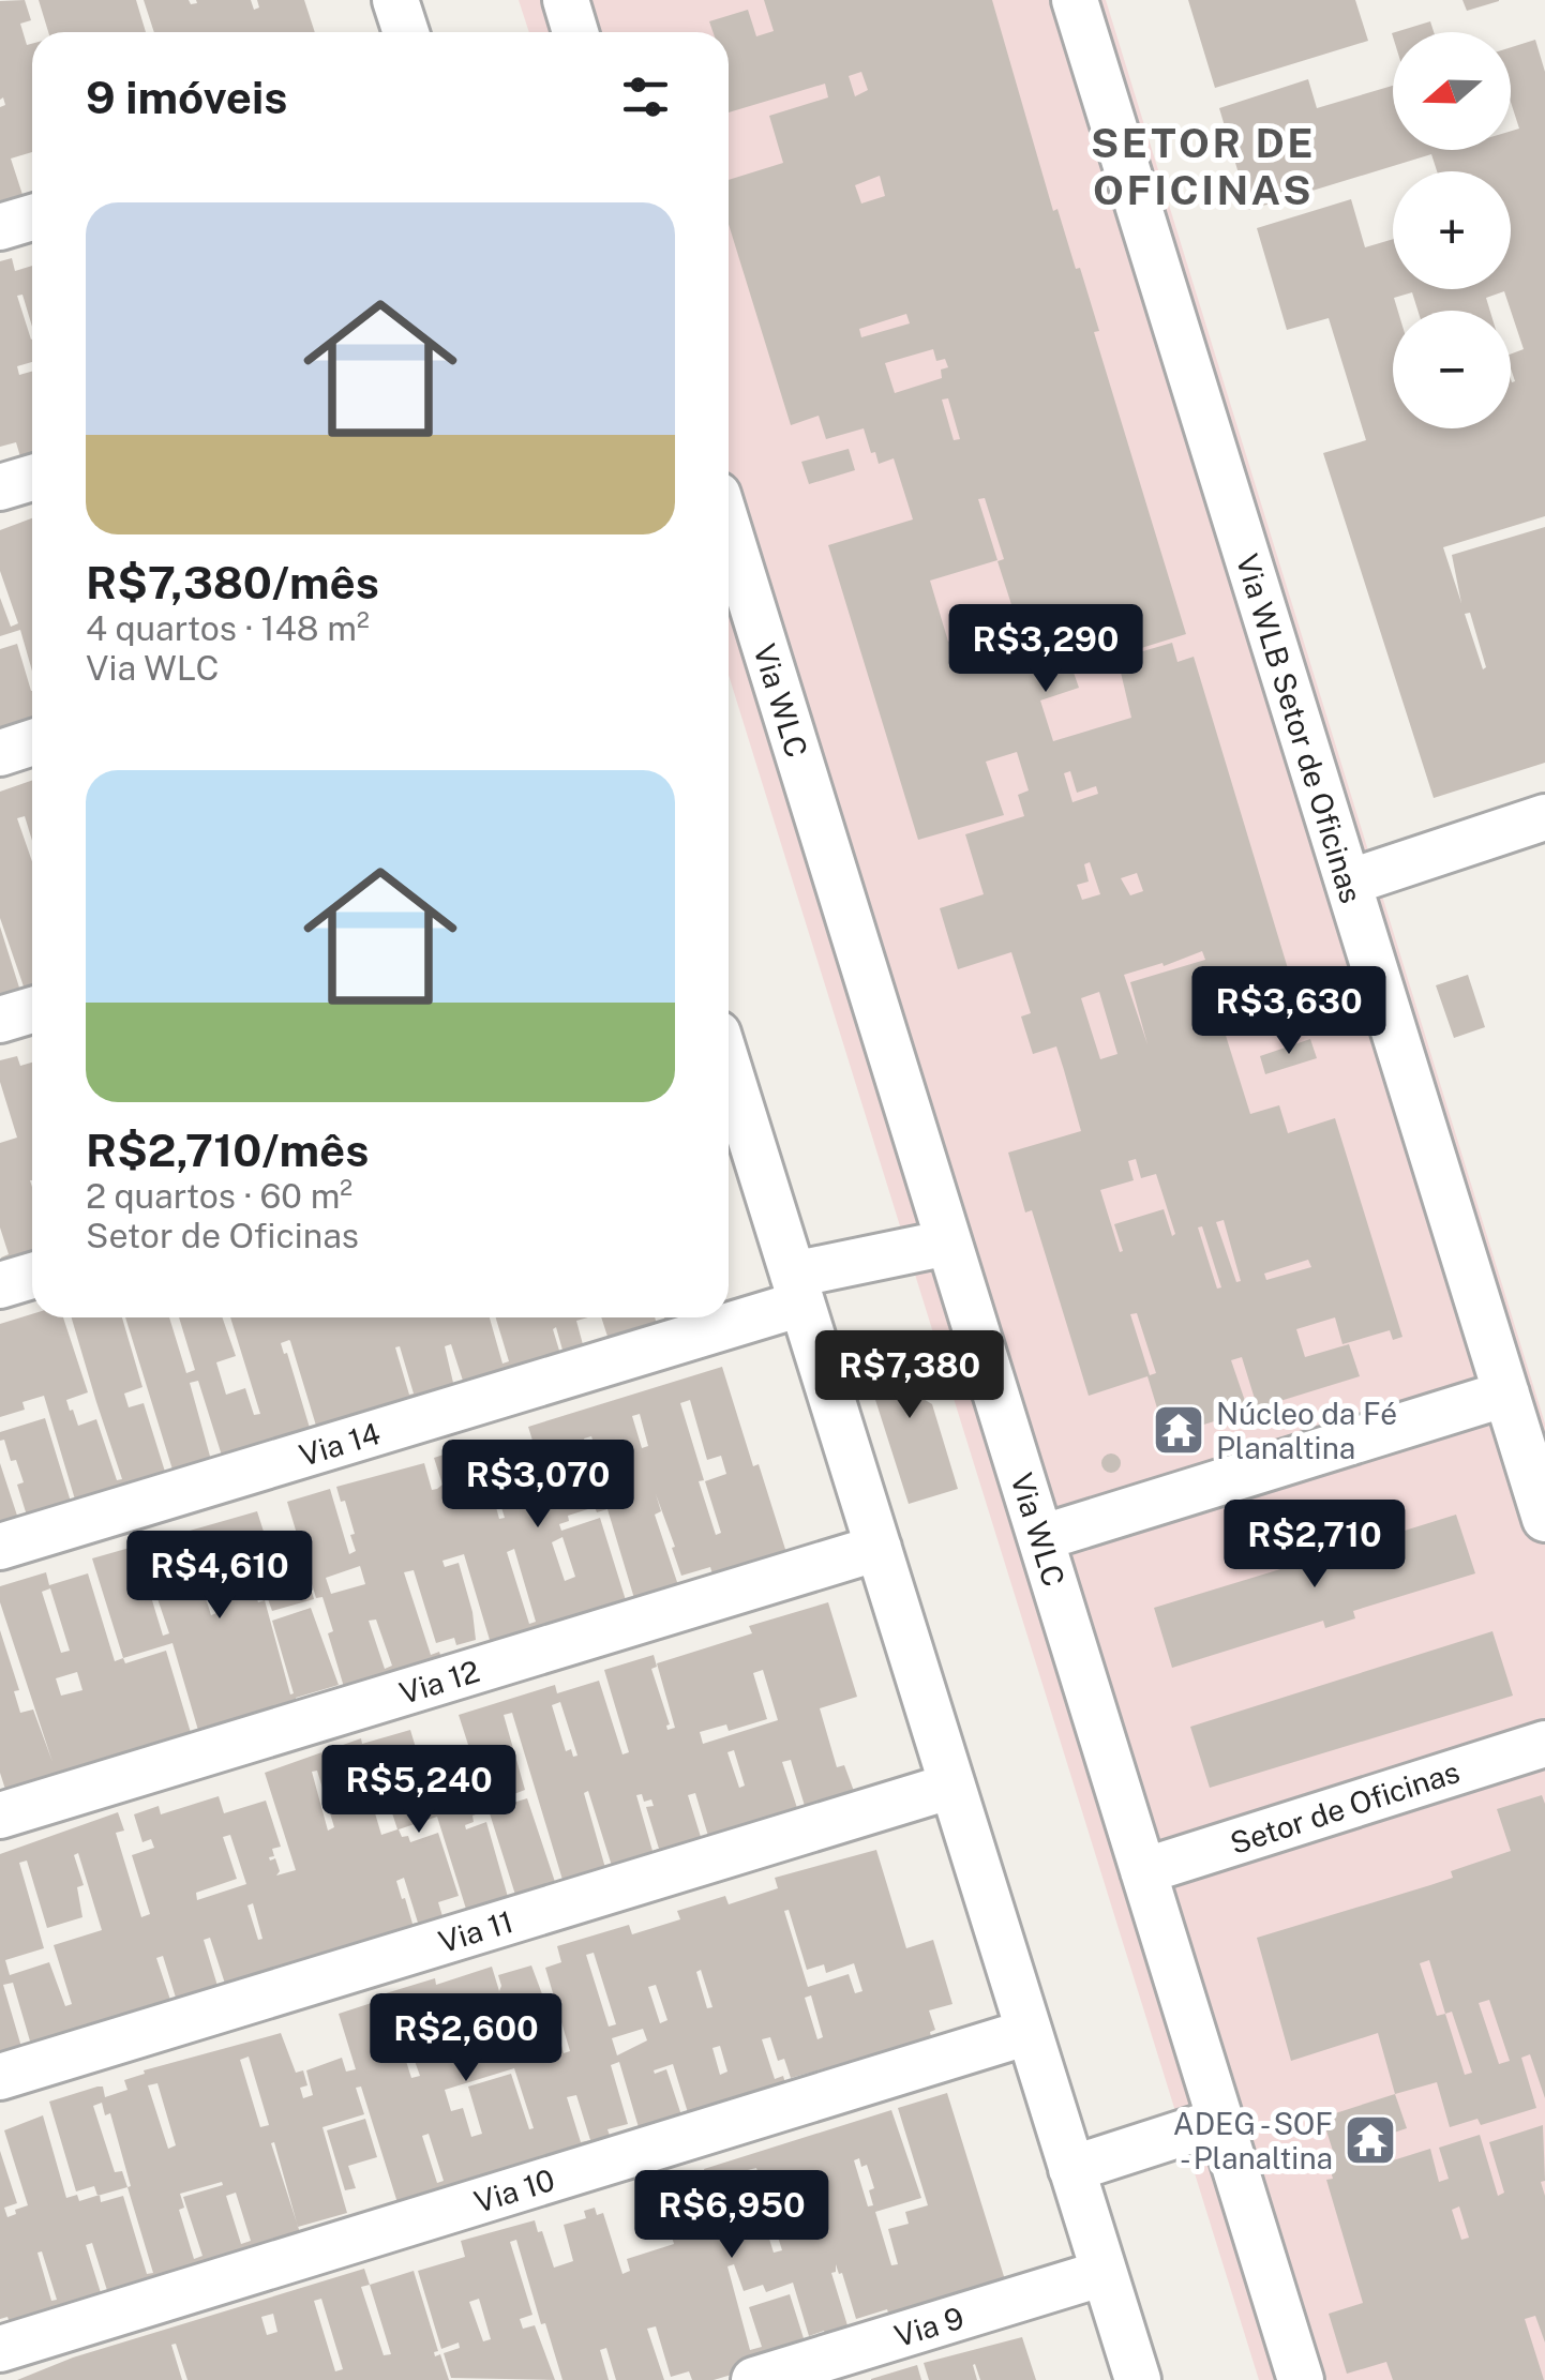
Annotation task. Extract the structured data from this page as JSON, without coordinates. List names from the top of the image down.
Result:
{
  "streets": {
    "street": [
      "Via WLC",
      "Via WLB Setor de Oficinas",
      "Via 14",
      "Via 12",
      "Setor de Oficinas",
      "Via 11",
      "Via 10",
      "Via 9"
    ]
  },
  "crossings": [
    ["Via WLC", "Via 14"],
    ["Via WLC", "Setor de Oficinas"]
  ],
  "districts": ["SETOR DE OFICINAS"],
  "places": {
    "temple": ["Núcleo da Fé Planaltina", "ADEG - SOF - Planaltina"]
  },
  "north": "left",
  "page": {
    "map_buttons": ["+", "−"],
    "heading": "9 imóveis",
    "list": [
      {
        "name": "R$7,380/mês",
        "note": "4 quartos · 148 m² · Via WLC"
      },
      {
        "name": "R$2,710/mês",
        "note": "2 quartos · 60 m² · Setor de Oficinas"
      }
    ],
    "price": [
      "R$3,290",
      "R$3,630",
      "R$7,380",
      "R$3,070",
      "R$2,710",
      "R$4,610",
      "R$5,240",
      "R$2,600",
      "R$6,950"
    ]
  }
}
